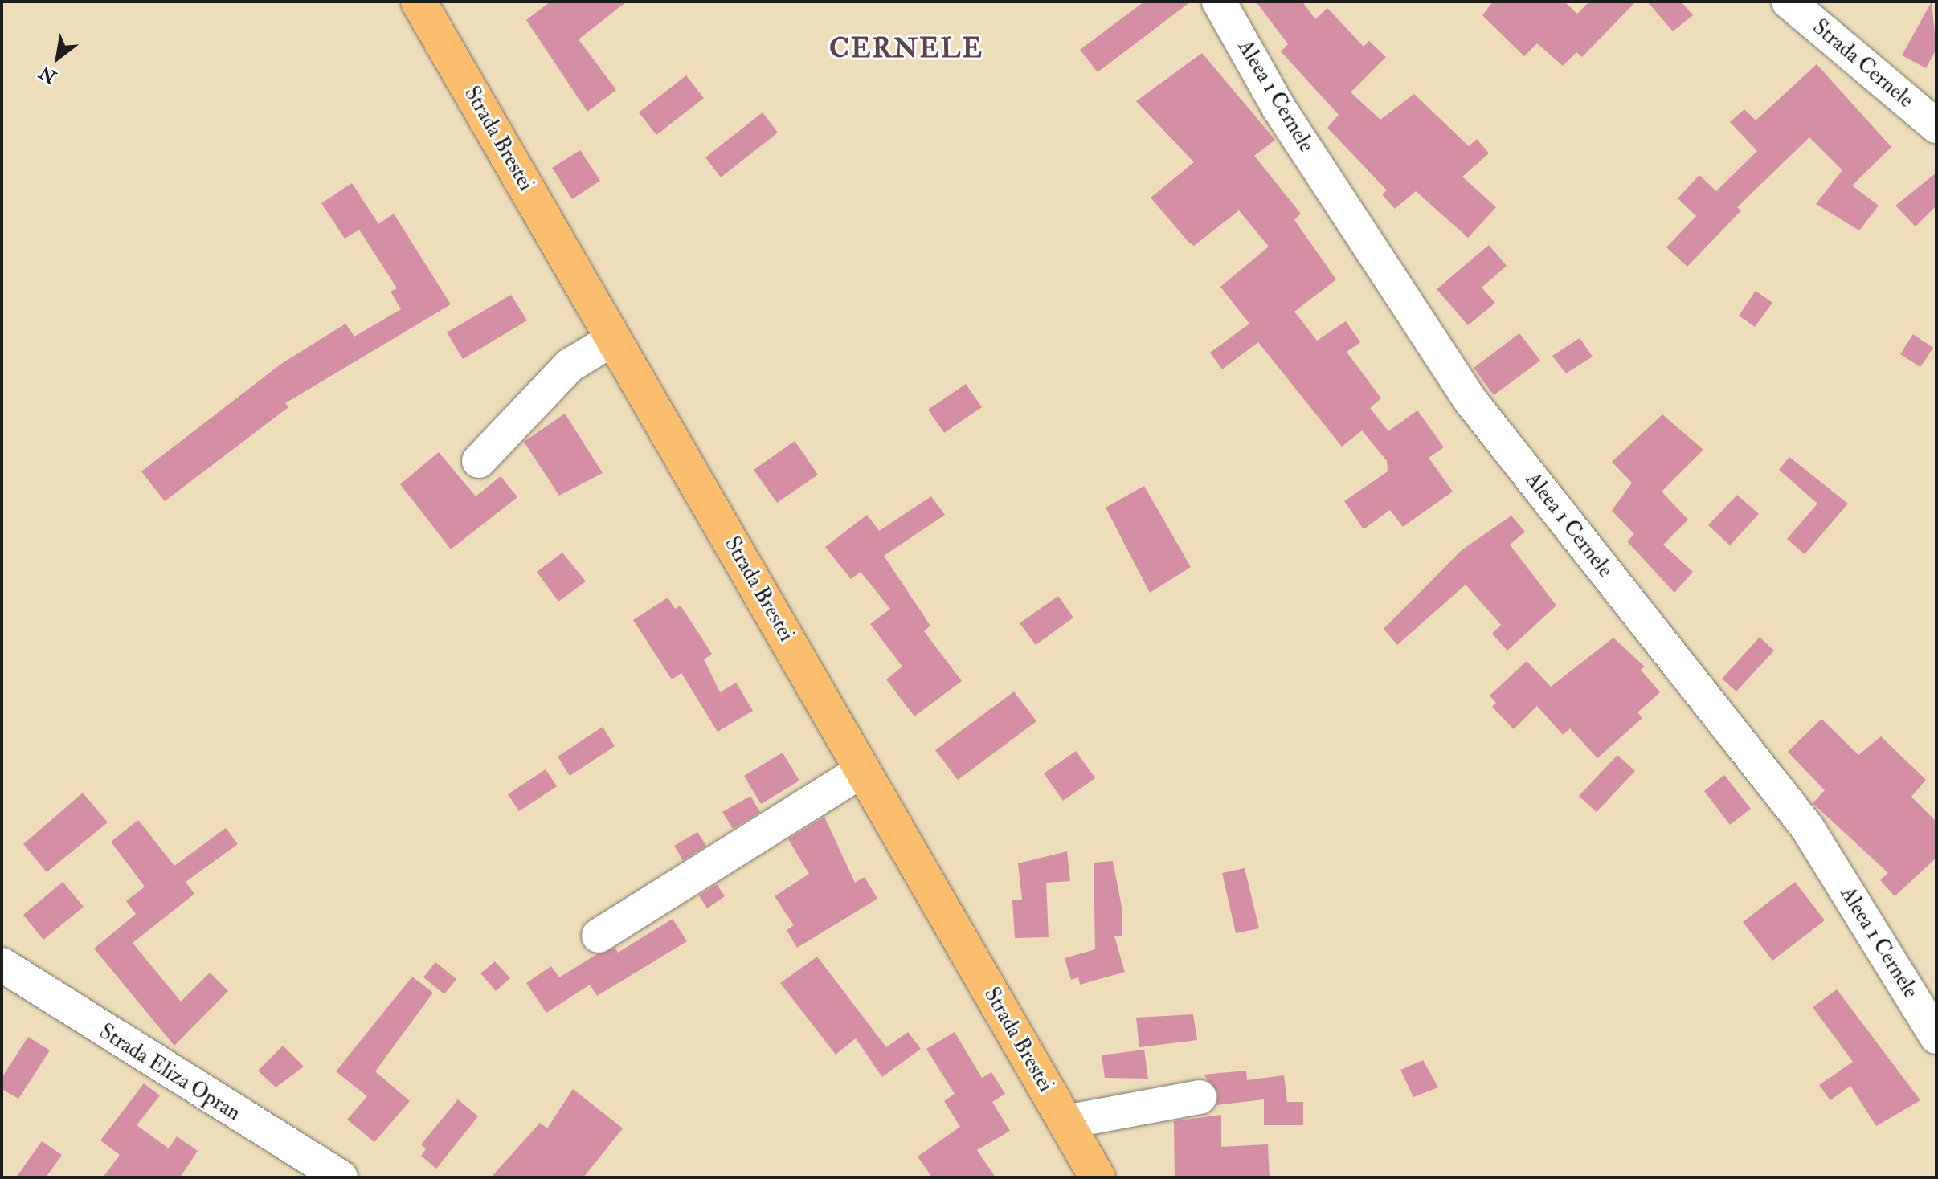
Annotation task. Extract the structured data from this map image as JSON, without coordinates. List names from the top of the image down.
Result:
{
  "streets": {
    "main road": ["Strada Brestei"],
    "street": ["Strada Cernele", "Aleea 1 Cernele", "Strada Eliza Opran"]
  },
  "districts": ["CERNELE"],
  "north": "bottom left"
}
